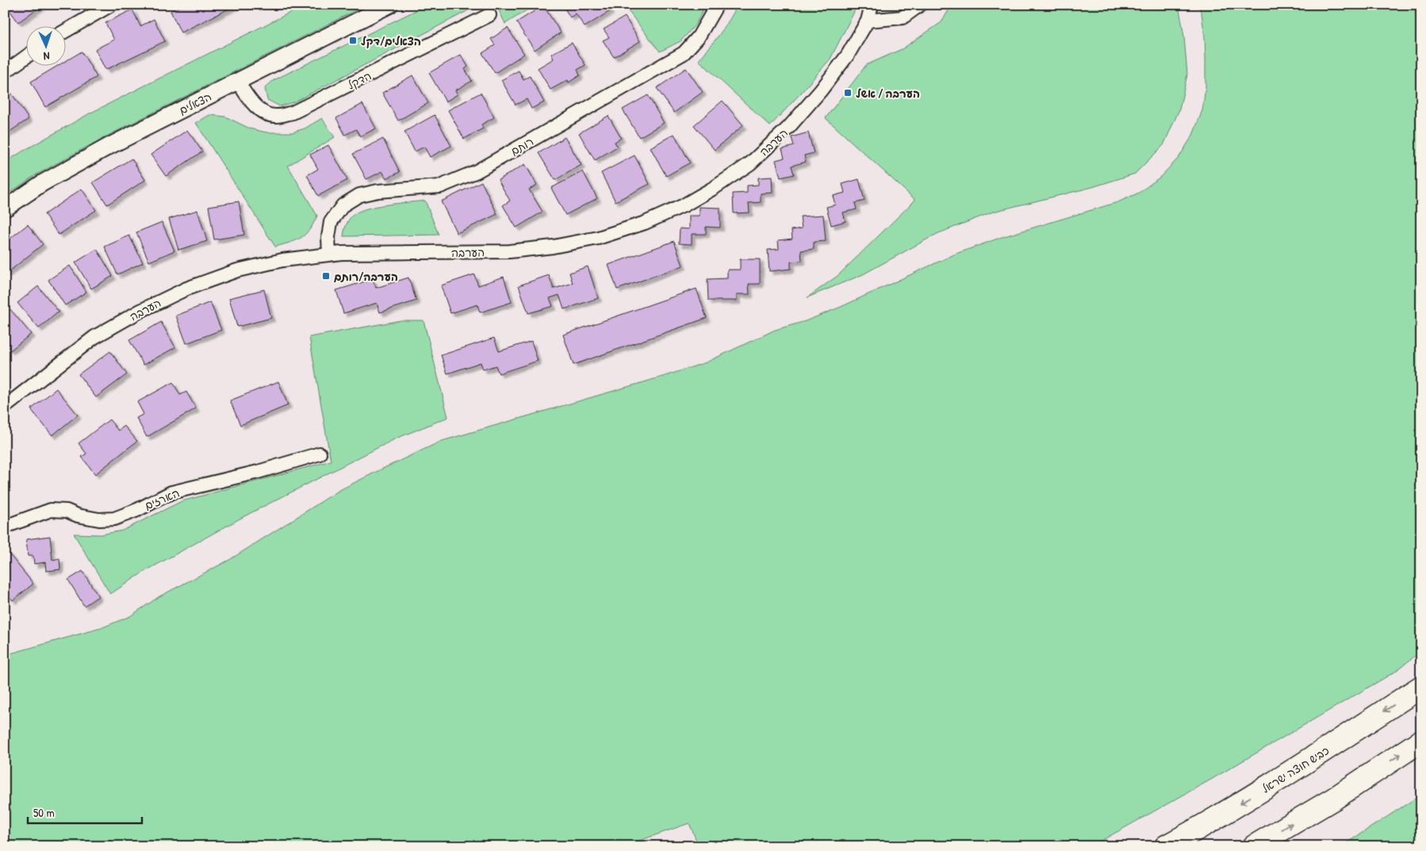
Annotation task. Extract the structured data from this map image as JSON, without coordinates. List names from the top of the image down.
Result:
{
  "streets": {
    "highway": ["כביש חוצה ישראל"],
    "street": [
      "הדקל",
      "הצאלים",
      "הערבה",
      "רותם",
      "הארזים"
    ]
  },
  "crossings": [
    ["הדקל", "הצאלים"],
    ["הערבה", "רותם"]
  ],
  "places": {
    "transit": ["הצאלים/דקל", "הערבה / אשל", "הערבה/רותם"]
  },
  "scale_bar": "50 m",
  "north": "bottom"
}
